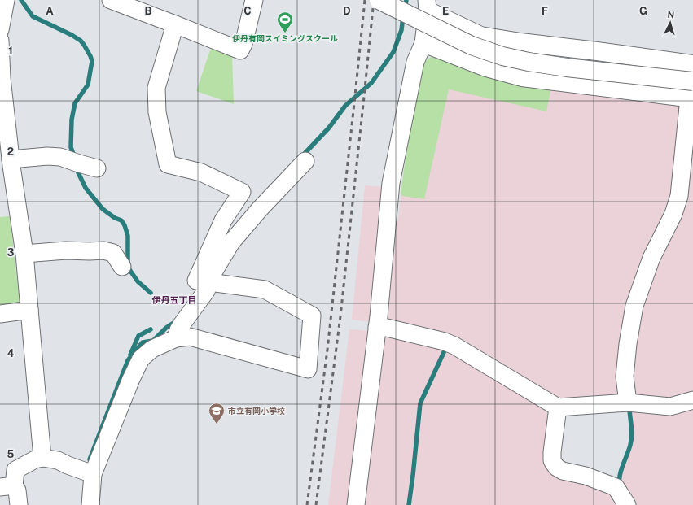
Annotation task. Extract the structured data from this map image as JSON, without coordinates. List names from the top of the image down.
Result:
{
  "districts": ["伊丹五丁目"],
  "places": {
    "sports": ["伊丹有岡スイミングスクール"],
    "school or university": ["市立有岡小学校"]
  },
  "north": "top",
  "grid": {
    "columns": [
      "A",
      "B",
      "C",
      "D",
      "E",
      "F",
      "G"
    ],
    "rows": [
      "1",
      "2",
      "3",
      "4",
      "5"
    ]
  }
}
